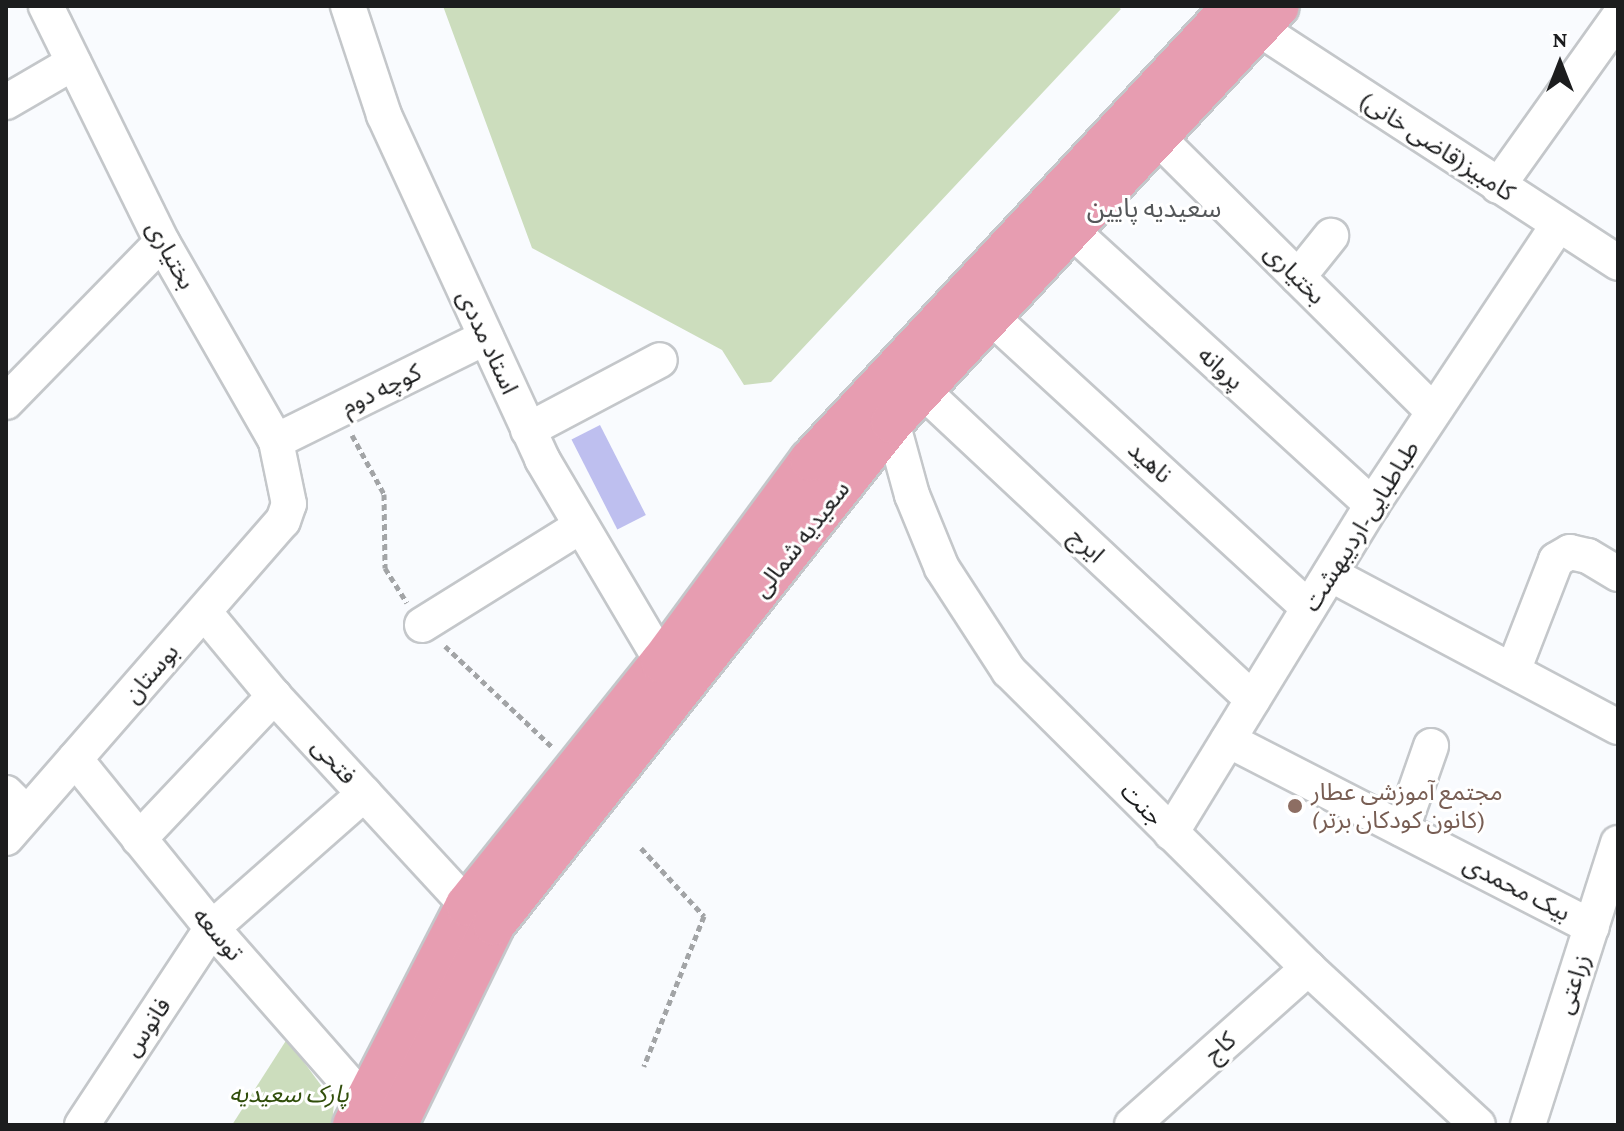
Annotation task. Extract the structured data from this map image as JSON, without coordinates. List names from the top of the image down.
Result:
{
  "streets": {
    "main road": ["سعیدیه شمالی"],
    "street": [
      "کامبیز(قاضی خانی)",
      "بختیاری",
      "استاد مددی",
      "پروانه",
      "کوچه دوم",
      "ناهید",
      "طباطبایی-اردیبهشت",
      "ایرج",
      "بوستان",
      "فتحی",
      "جنت",
      "بیک محمدی",
      "توسعه",
      "زراعتی",
      "فانوس",
      "کاج"
    ]
  },
  "crossings": [
    ["کامبیز(قاضی خانی)", "طباطبایی-اردیبهشت"],
    ["کامبیز(قاضی خانی)", "سعیدیه شمالی"],
    ["بختیاری", "کوچه دوم"],
    ["بختیاری", "طباطبایی-اردیبهشت"],
    ["بختیاری", "سعیدیه شمالی"],
    ["بختیاری", "بوستان"],
    ["استاد مددی", "کوچه دوم"],
    ["استاد مددی", "سعیدیه شمالی"],
    ["پروانه", "طباطبایی-اردیبهشت"],
    ["پروانه", "سعیدیه شمالی"],
    ["ناهید", "طباطبایی-اردیبهشت"],
    ["ناهید", "سعیدیه شمالی"],
    ["طباطبایی-اردیبهشت", "ایرج"],
    ["طباطبایی-اردیبهشت", "جنت"],
    ["طباطبایی-اردیبهشت", "بیک محمدی"],
    ["سعیدیه شمالی", "ایرج"],
    ["سعیدیه شمالی", "فتحی"],
    ["سعیدیه شمالی", "جنت"],
    ["سعیدیه شمالی", "توسعه"],
    ["بوستان", "فتحی"],
    ["بوستان", "توسعه"],
    ["فتحی", "فانوس"],
    ["جنت", "کاج"],
    ["بیک محمدی", "زراعتی"],
    ["توسعه", "فانوس"]
  ],
  "districts": ["سعیدیه پایین"],
  "parks": ["پارک سعیدیه"],
  "places": ["مجتمع آموزشی عطار (کانون کودکان برتر)"],
  "north": "top"
}
